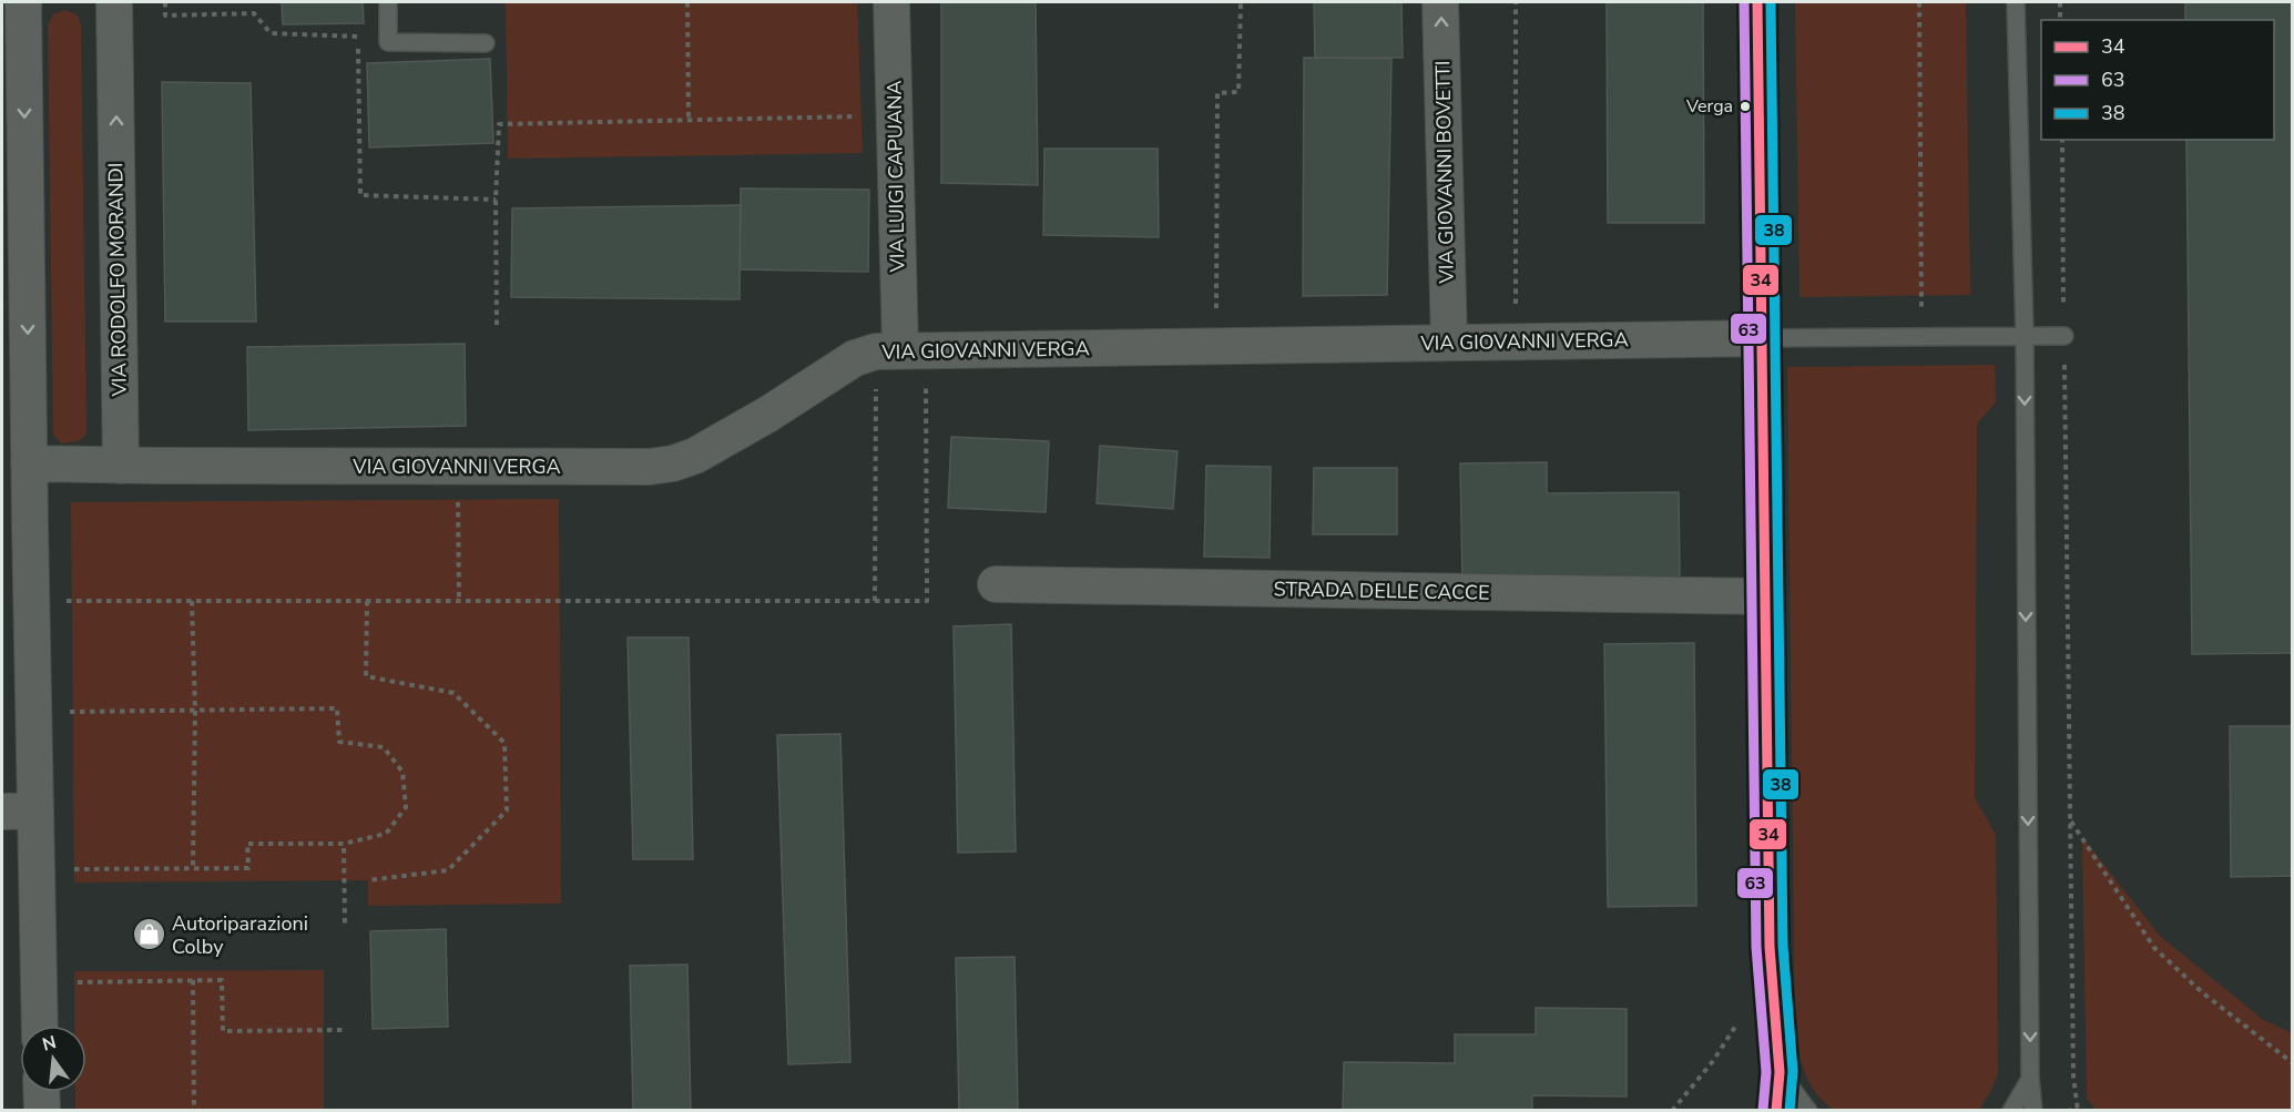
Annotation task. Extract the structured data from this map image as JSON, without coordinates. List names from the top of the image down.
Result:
{
  "streets": {
    "street": [
      "VIA GIOVANNI BOVETTI",
      "VIA LUIGI CAPUANA",
      "VIA RODOLFO MORANDI",
      "VIA GIOVANNI VERGA",
      "STRADA DELLE CACCE"
    ]
  },
  "crossings": [
    ["VIA GIOVANNI BOVETTI", "VIA GIOVANNI VERGA"],
    ["VIA LUIGI CAPUANA", "VIA GIOVANNI VERGA"],
    ["VIA RODOLFO MORANDI", "VIA GIOVANNI VERGA"]
  ],
  "places": {
    "other": ["Verga"],
    "shop": ["Autoriparazioni Colby"]
  },
  "lines": ["transit line 34", "transit line 63", "transit line 38"],
  "legend": ["34", "63", "38"],
  "north": "top"
}
